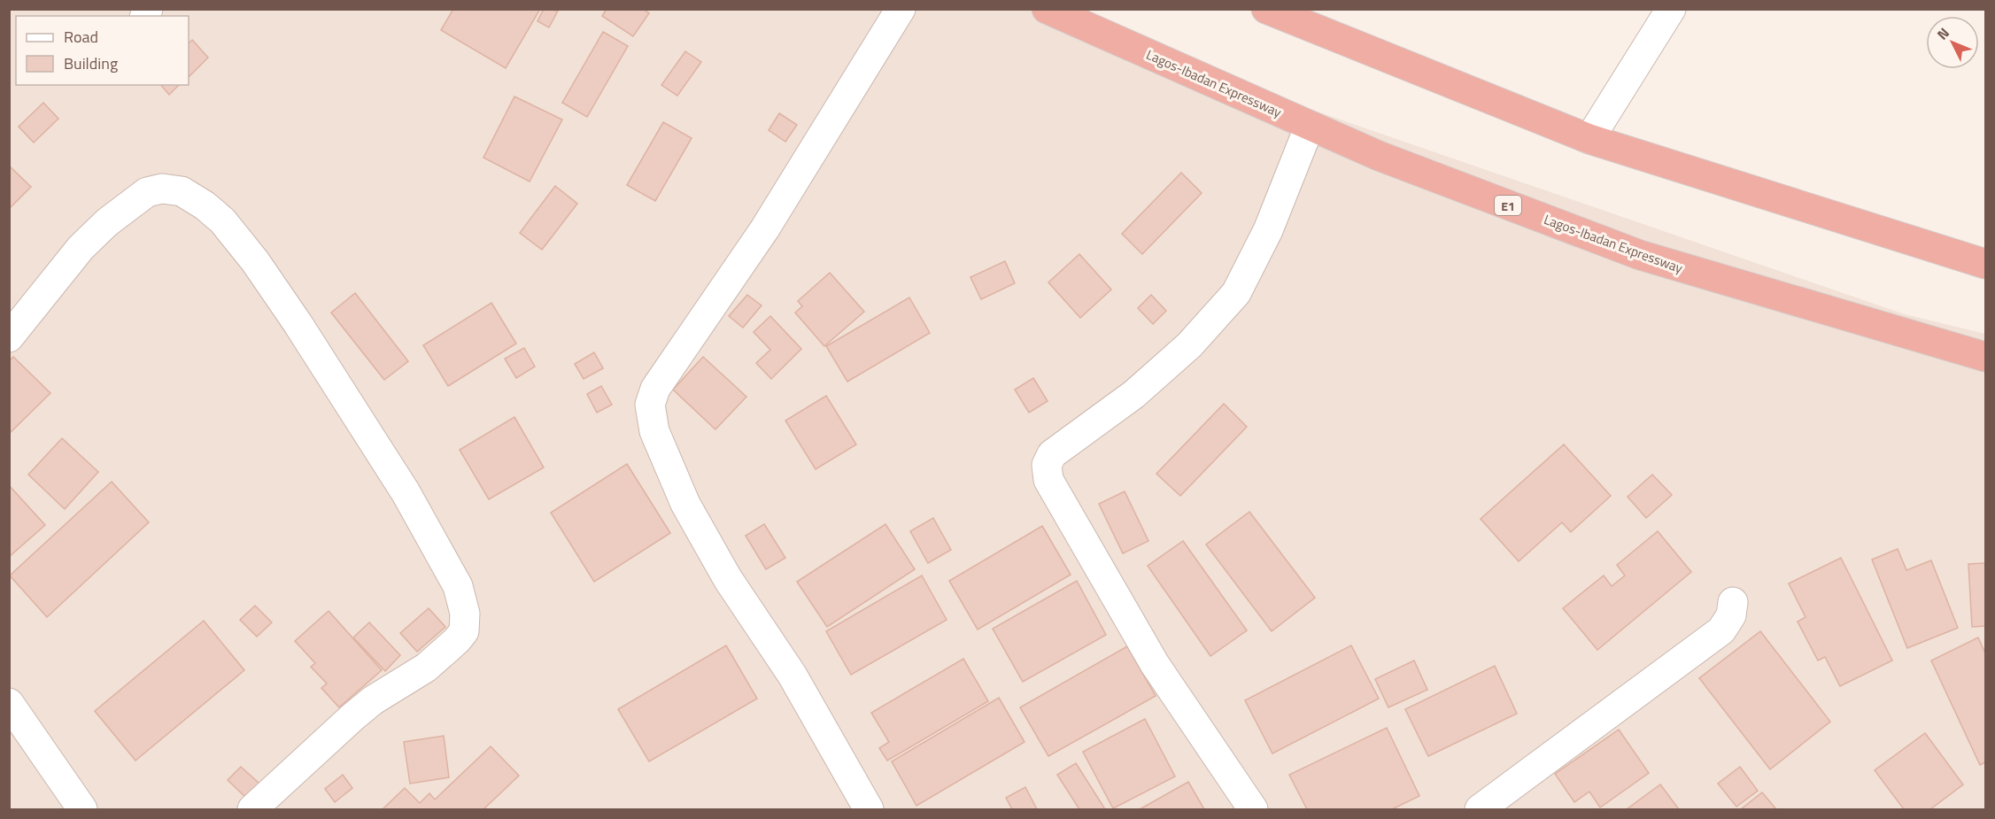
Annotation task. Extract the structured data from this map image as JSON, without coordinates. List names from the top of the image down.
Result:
{
  "streets": {
    "highway": ["Lagos-Ibadan Expressway", "E1"]
  },
  "legend": ["Road", "Building"],
  "north": "top left"
}
